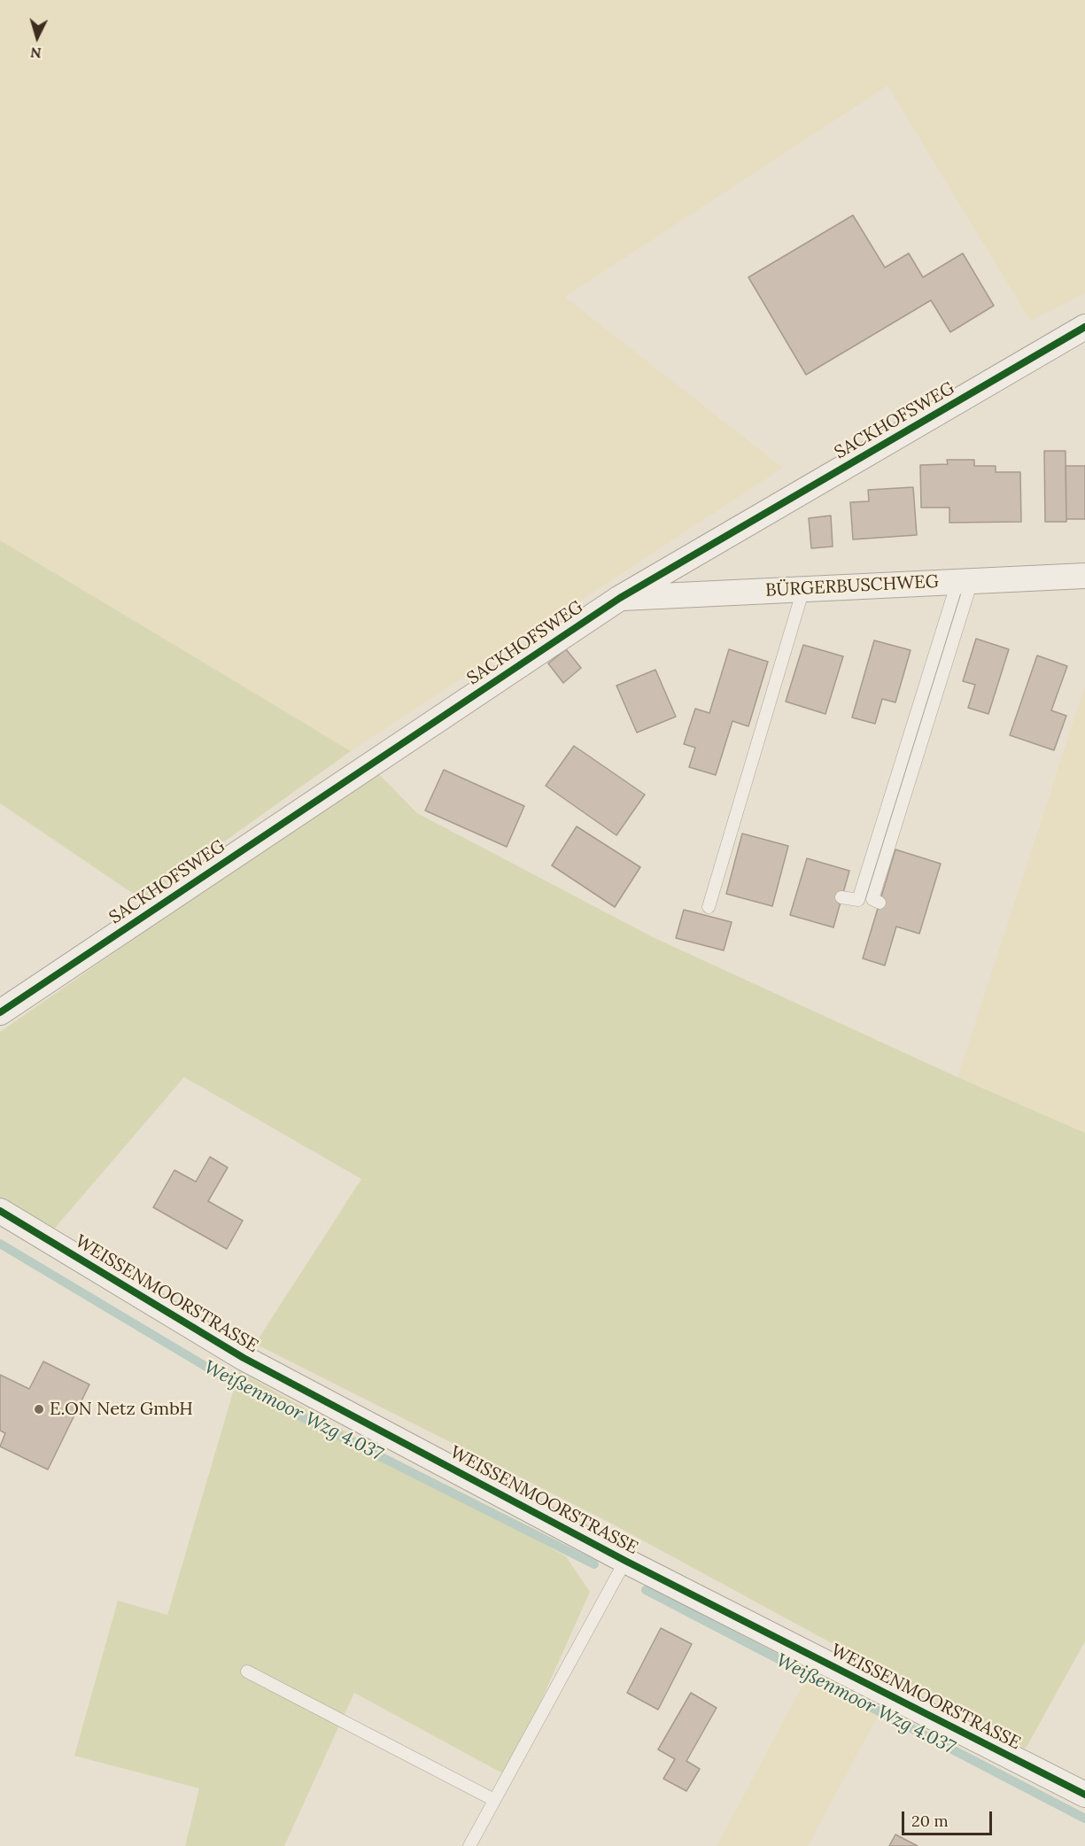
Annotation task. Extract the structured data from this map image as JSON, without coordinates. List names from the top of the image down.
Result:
{
  "streets": {
    "street": ["SACKHOFSWEG", "BÜRGERBUSCHWEG", "WEISSENMOORSTRASSE"]
  },
  "crossings": [
    ["SACKHOFSWEG", "BÜRGERBUSCHWEG"]
  ],
  "water": ["Weißenmoor Wzg 4.037"],
  "places": ["E.ON Netz GmbH"],
  "scale_bar": "20 m",
  "north": "bottom"
}
